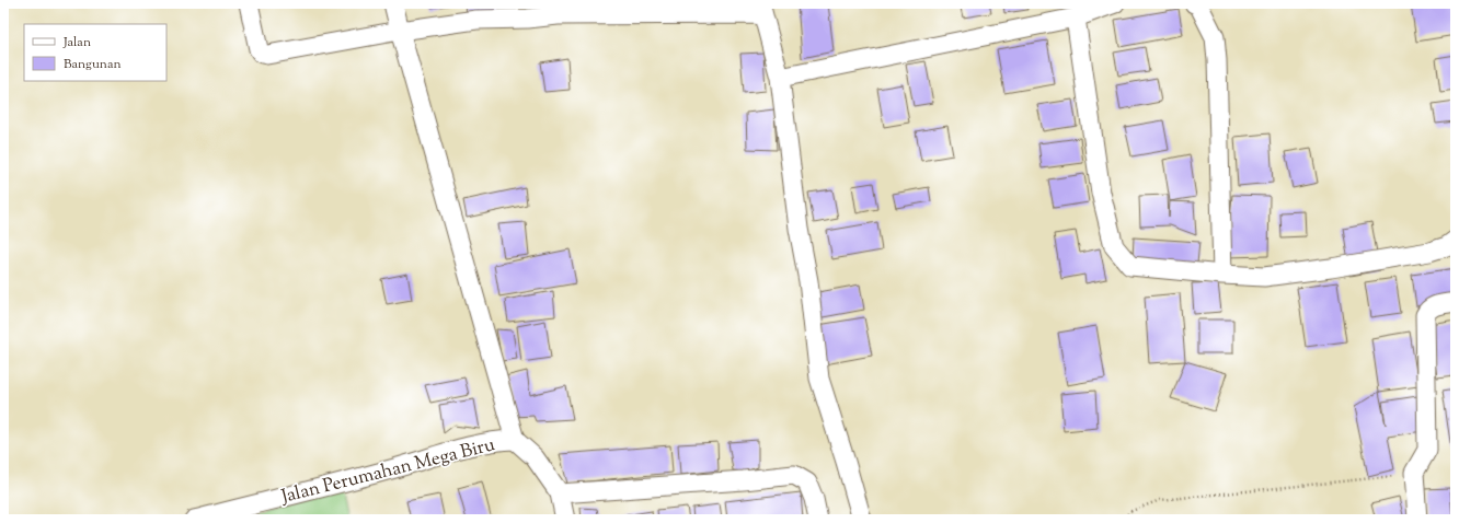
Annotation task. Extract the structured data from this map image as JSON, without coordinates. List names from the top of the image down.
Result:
{
  "streets": {
    "street": ["Jalan Perumahan Mega Biru"]
  },
  "legend": ["Jalan", "Bangunan"]
}
